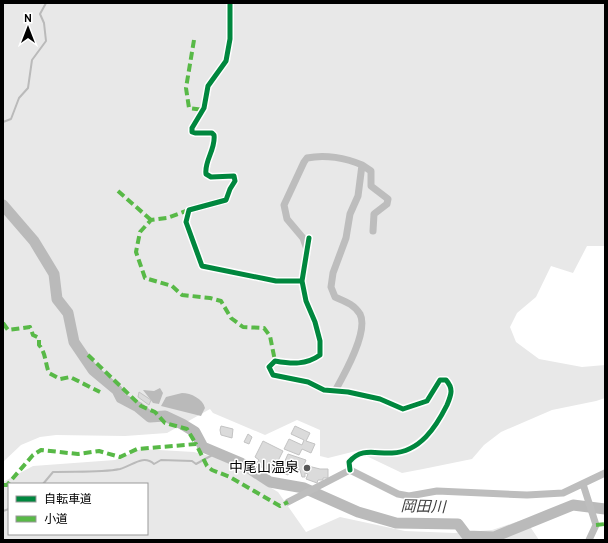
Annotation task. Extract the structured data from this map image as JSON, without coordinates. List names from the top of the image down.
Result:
{
  "water": ["岡田川"],
  "places": ["中尾山温泉"],
  "legend": ["自転車道", "小道"],
  "north": "top"
}
